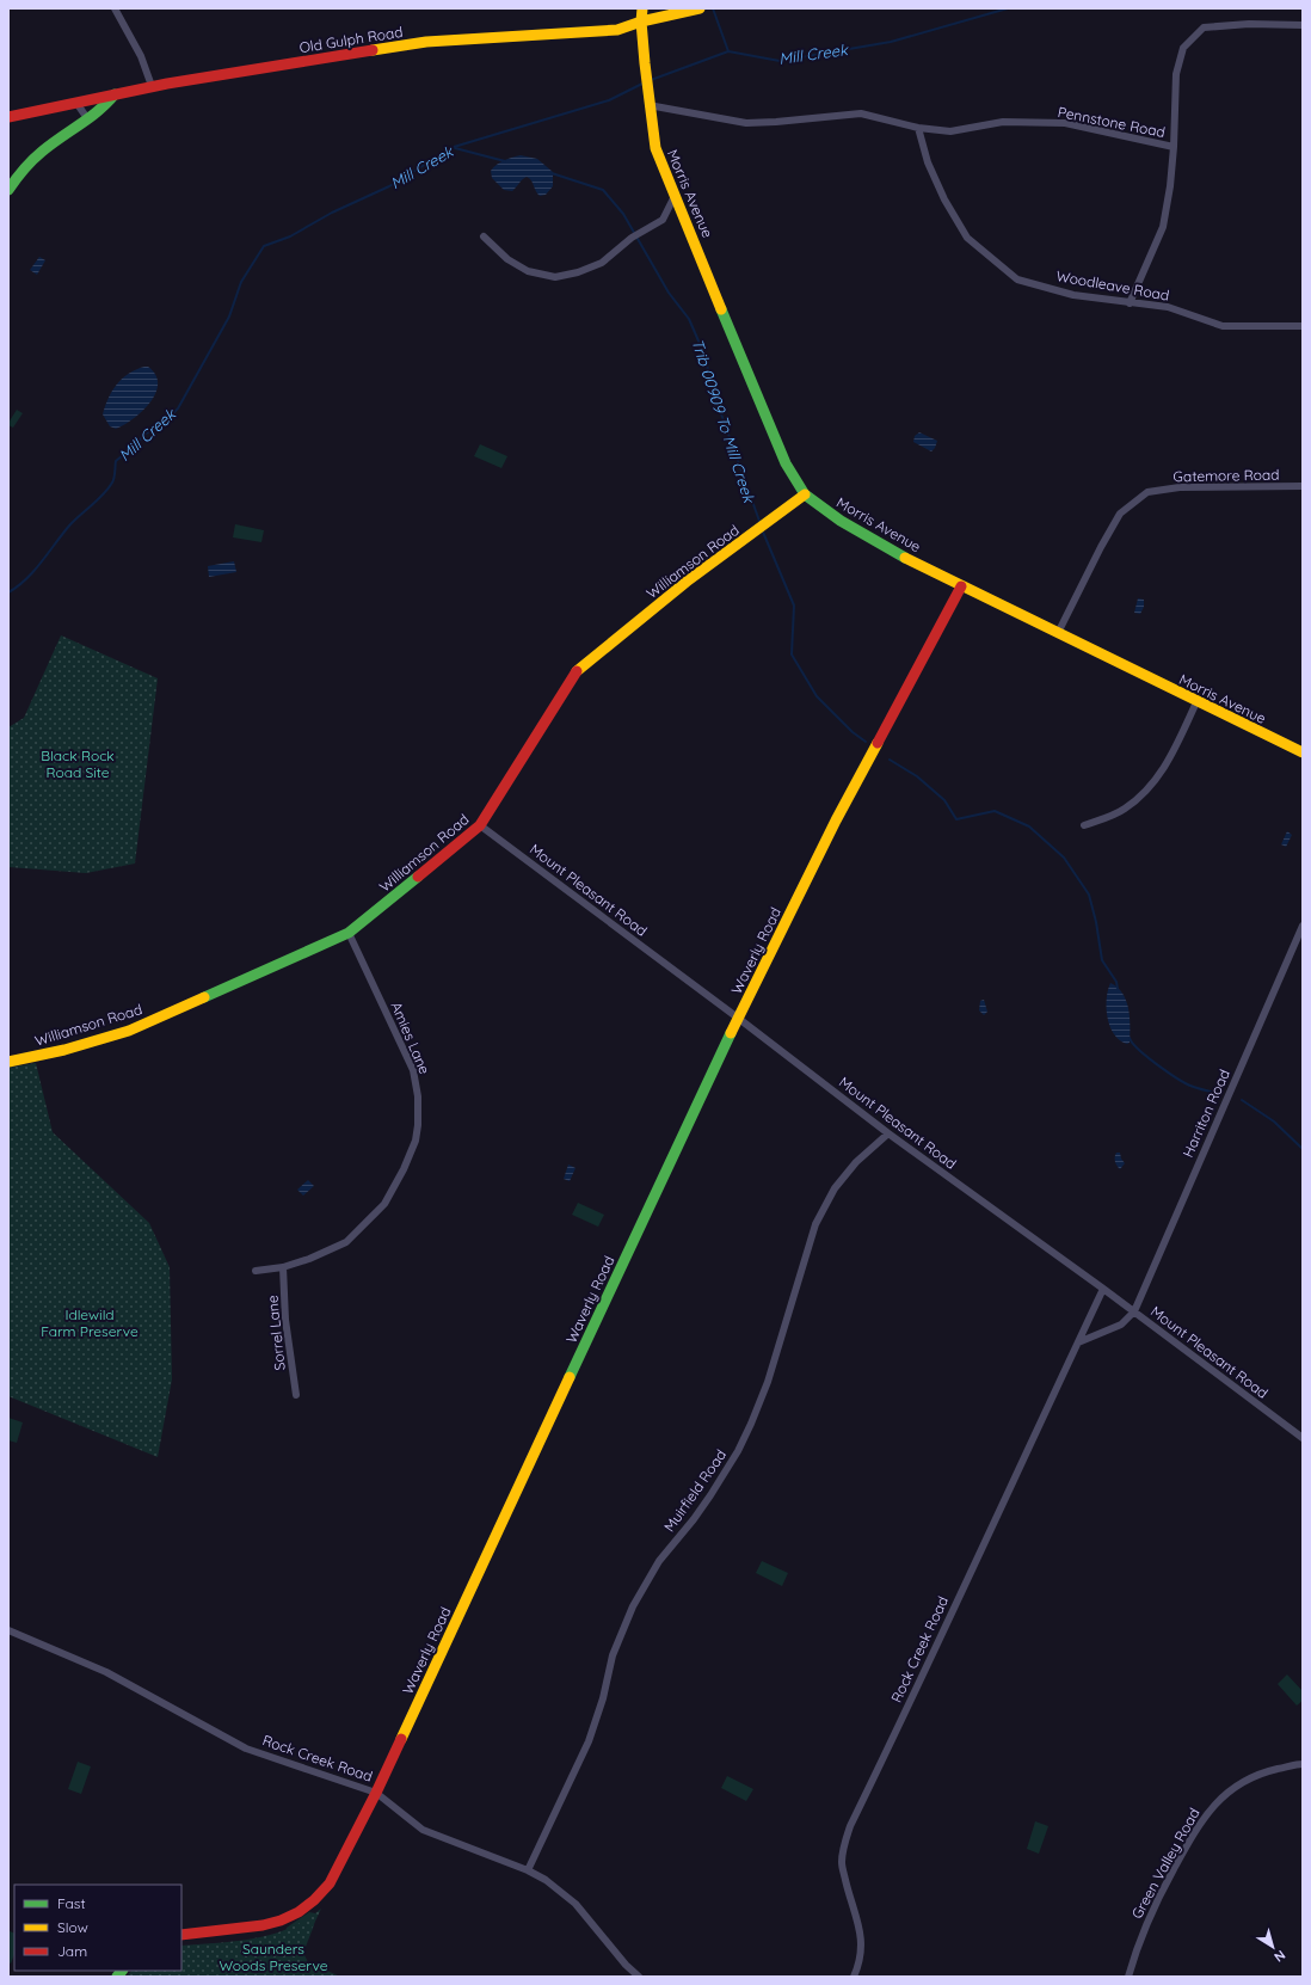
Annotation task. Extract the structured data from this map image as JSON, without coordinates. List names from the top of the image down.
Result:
{
  "streets": {
    "street": [
      "Old Gulph Road",
      "Pennstone Road",
      "Morris Avenue",
      "Woodleave Road",
      "Gatemore Road",
      "Williamson Road",
      "Mount Pleasant Road",
      "Waverly Road",
      "Amies Lane",
      "Harriton Road",
      "Sorrel Lane",
      "Muirfield Road",
      "Rock Creek Road",
      "Green Valley Road"
    ]
  },
  "crossings": [
    ["Old Gulph Road", "Morris Avenue"],
    ["Pennstone Road", "Morris Avenue"],
    ["Pennstone Road", "Woodleave Road"],
    ["Morris Avenue", "Gatemore Road"],
    ["Morris Avenue", "Williamson Road"],
    ["Morris Avenue", "Waverly Road"],
    ["Williamson Road", "Mount Pleasant Road"],
    ["Williamson Road", "Amies Lane"],
    ["Mount Pleasant Road", "Waverly Road"],
    ["Mount Pleasant Road", "Harriton Road"],
    ["Mount Pleasant Road", "Muirfield Road"],
    ["Mount Pleasant Road", "Rock Creek Road"],
    ["Waverly Road", "Rock Creek Road"],
    ["Amies Lane", "Sorrel Lane"],
    ["Muirfield Road", "Rock Creek Road"]
  ],
  "water": ["Mill Creek", "Trib 00909 To Mill Creek"],
  "parks": ["Black Rock Road Site", "Idlewild Farm Preserve", "Saunders Woods Preserve"],
  "legend": ["Fast", "Slow", "Jam"],
  "north": "bottom right"
}
